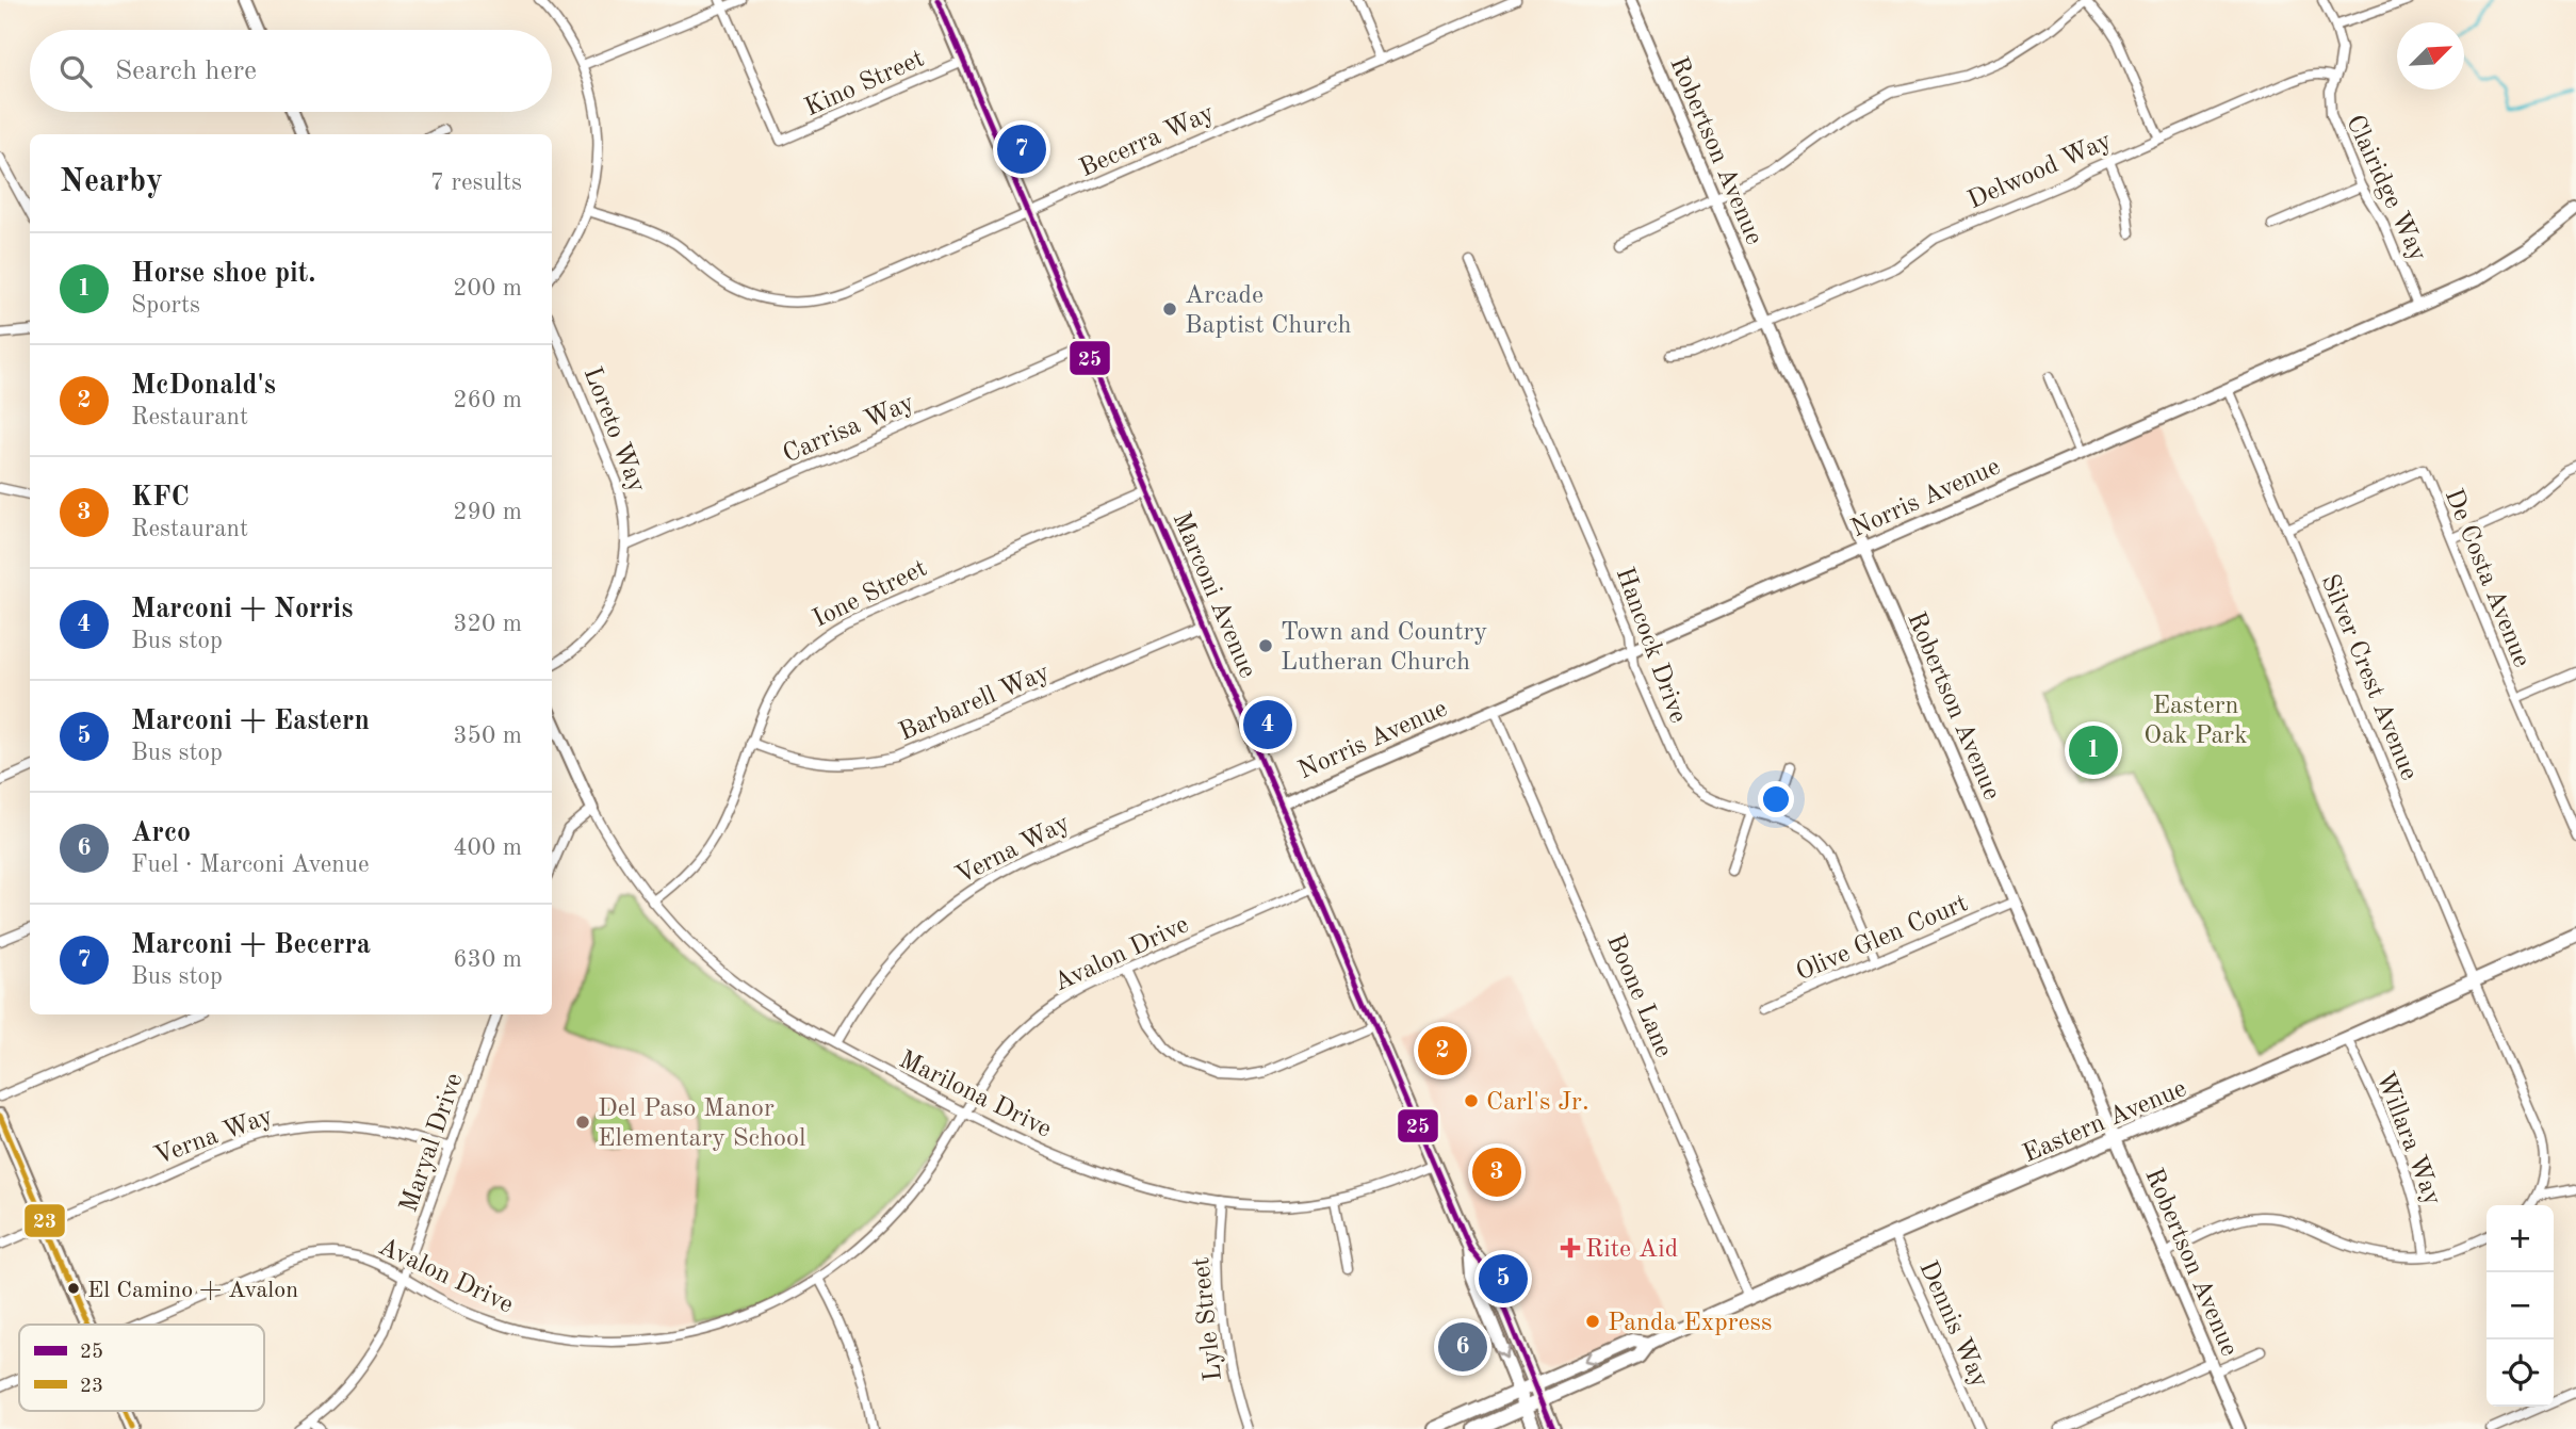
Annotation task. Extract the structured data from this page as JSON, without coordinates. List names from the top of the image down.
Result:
{
  "streets": {
    "main road": ["Marconi Avenue", "Eastern Avenue"],
    "street": [
      "Kino Street",
      "Becerra Way",
      "Robertson Avenue",
      "Delwood Way",
      "Clairidge Way",
      "Carrisa Way",
      "Loreto Way",
      "Norris Avenue",
      "De Costa Avenue",
      "Ione Street",
      "Hancock Drive",
      "Silver Crest Avenue",
      "Barbarell Way",
      "Verna Way",
      "Olive Glen Court",
      "Avalon Drive",
      "Boone Lane",
      "Marilona Drive",
      "Willara Way",
      "Maryal Drive",
      "Lyle Street",
      "Dennis Way"
    ]
  },
  "crossings": [
    ["Kino Street", "Marconi Avenue"],
    ["Becerra Way", "Marconi Avenue"],
    ["Robertson Avenue", "Delwood Way"],
    ["Robertson Avenue", "Norris Avenue"],
    ["Robertson Avenue", "Olive Glen Court"],
    ["Robertson Avenue", "Eastern Avenue"],
    ["Delwood Way", "Clairidge Way"],
    ["Clairidge Way", "Norris Avenue"],
    ["Carrisa Way", "Loreto Way"],
    ["Carrisa Way", "Marconi Avenue"],
    ["Norris Avenue", "Marconi Avenue"],
    ["Norris Avenue", "Hancock Drive"],
    ["Norris Avenue", "Silver Crest Avenue"],
    ["Norris Avenue", "Boone Lane"],
    ["De Costa Avenue", "Silver Crest Avenue"],
    ["Ione Street", "Marconi Avenue"],
    ["Ione Street", "Barbarell Way"],
    ["Ione Street", "Marilona Drive"],
    ["Marconi Avenue", "Barbarell Way"],
    ["Marconi Avenue", "Verna Way"],
    ["Marconi Avenue", "Avalon Drive"],
    ["Marconi Avenue", "Marilona Drive"],
    ["Marconi Avenue", "Eastern Avenue"],
    ["Hancock Drive", "Olive Glen Court"],
    ["Silver Crest Avenue", "Eastern Avenue"],
    ["Verna Way", "Marilona Drive"],
    ["Verna Way", "Maryal Drive"],
    ["Avalon Drive", "Marilona Drive"],
    ["Avalon Drive", "Maryal Drive"],
    ["Boone Lane", "Eastern Avenue"],
    ["Marilona Drive", "Lyle Street"],
    ["Eastern Avenue", "Willara Way"],
    ["Eastern Avenue", "Dennis Way"]
  ],
  "parks": ["Eastern Oak Park"],
  "places": {
    "other": [
      "Arcade Baptist Church",
      "Town and Country Lutheran Church",
      "Carl's Jr.",
      "Del Paso Manor Elementary School",
      "El Camino + Avalon",
      "Panda Express"
    ],
    "health": ["Rite Aid"]
  },
  "lines": ["transit line 25", "transit line 23"],
  "legend": ["25", "23"],
  "north": "top right",
  "page": {
    "search": "Search here",
    "pins": [
      "7",
      "4",
      "1",
      "2",
      "3",
      "5",
      "6"
    ],
    "heading": ["Nearby", "7 results"],
    "list": [
      {
        "mark": "1",
        "name": "Horse shoe pit.",
        "note": "Sports",
        "value": "200 m"
      },
      {
        "mark": "2",
        "name": "McDonald's",
        "note": "Restaurant",
        "value": "260 m"
      },
      {
        "mark": "3",
        "name": "KFC",
        "note": "Restaurant",
        "value": "290 m"
      },
      {
        "mark": "4",
        "name": "Marconi + Norris",
        "note": "Bus stop",
        "value": "320 m"
      },
      {
        "mark": "5",
        "name": "Marconi + Eastern",
        "note": "Bus stop",
        "value": "350 m"
      },
      {
        "mark": "6",
        "name": "Arco",
        "note": "Fuel · Marconi Avenue",
        "value": "400 m"
      },
      {
        "mark": "7",
        "name": "Marconi + Becerra",
        "note": "Bus stop",
        "value": "630 m"
      }
    ],
    "map_buttons": ["+", "−"]
  }
}
